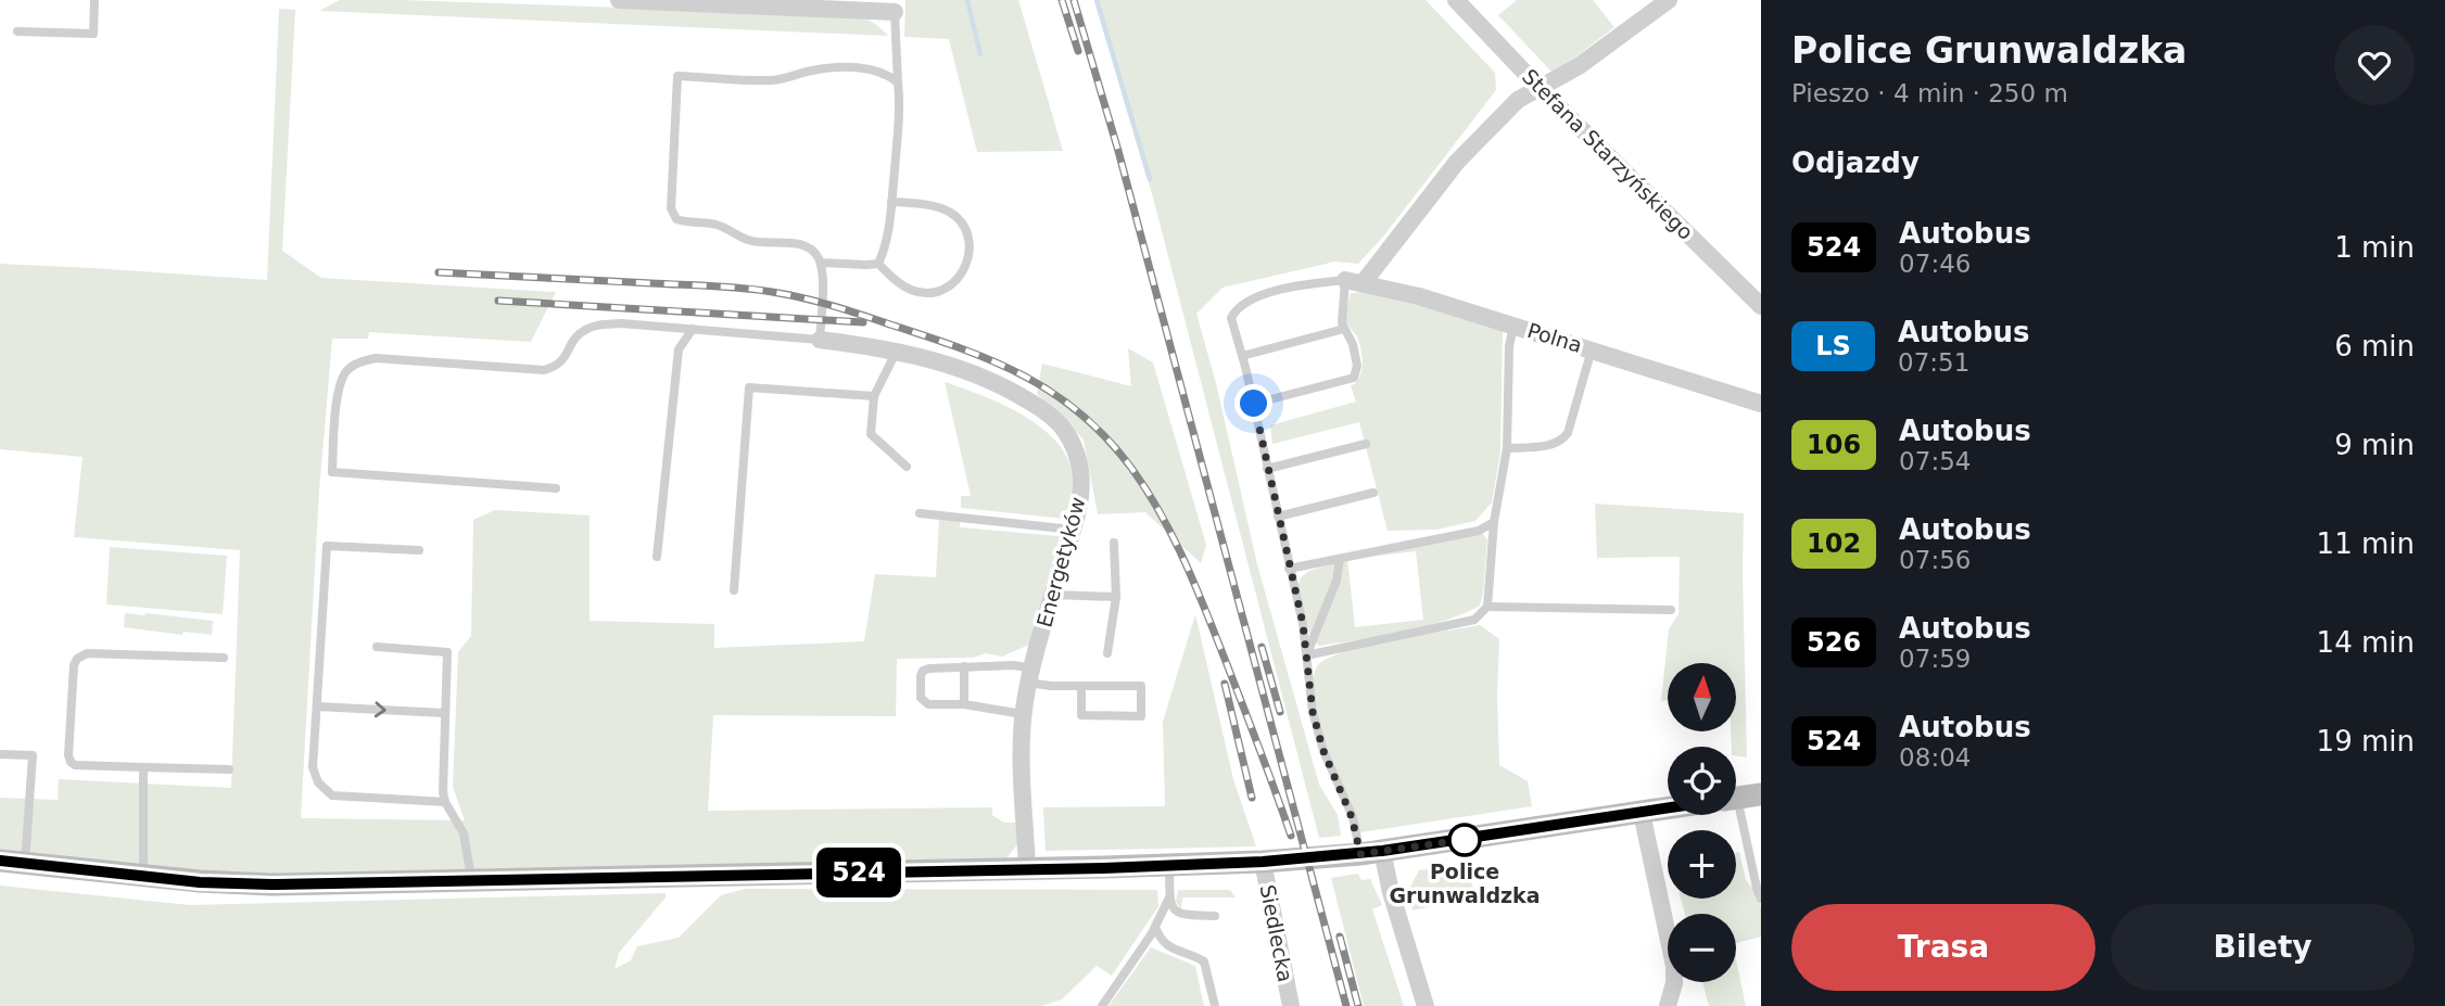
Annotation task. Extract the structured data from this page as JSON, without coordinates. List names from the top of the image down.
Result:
{
  "streets": {
    "street": [
      "Stefana Starzyńskiego",
      "Polna",
      "Energetyków",
      "Siedlecka"
    ]
  },
  "places": ["Police Grunwaldzka"],
  "lines": ["bus line 524"],
  "north": "top",
  "page": {
    "on_map": "524",
    "heading": [
      ["Police Grunwaldzka", "Pieszo · 4 min · 250 m"],
      "Odjazdy"
    ],
    "list": [
      {
        "mark": "524",
        "name": "Autobus",
        "note": "07:46",
        "value": "1 min"
      },
      {
        "mark": "LS",
        "name": "Autobus",
        "note": "07:51",
        "value": "6 min"
      },
      {
        "mark": "106",
        "name": "Autobus",
        "note": "07:54",
        "value": "9 min"
      },
      {
        "mark": "102",
        "name": "Autobus",
        "note": "07:56",
        "value": "11 min"
      },
      {
        "mark": "526",
        "name": "Autobus",
        "note": "07:59",
        "value": "14 min"
      },
      {
        "mark": "524",
        "name": "Autobus",
        "note": "08:04",
        "value": "19 min"
      }
    ],
    "map_buttons": ["+", "−"],
    "buttons": ["Trasa", "Bilety"]
  }
}
